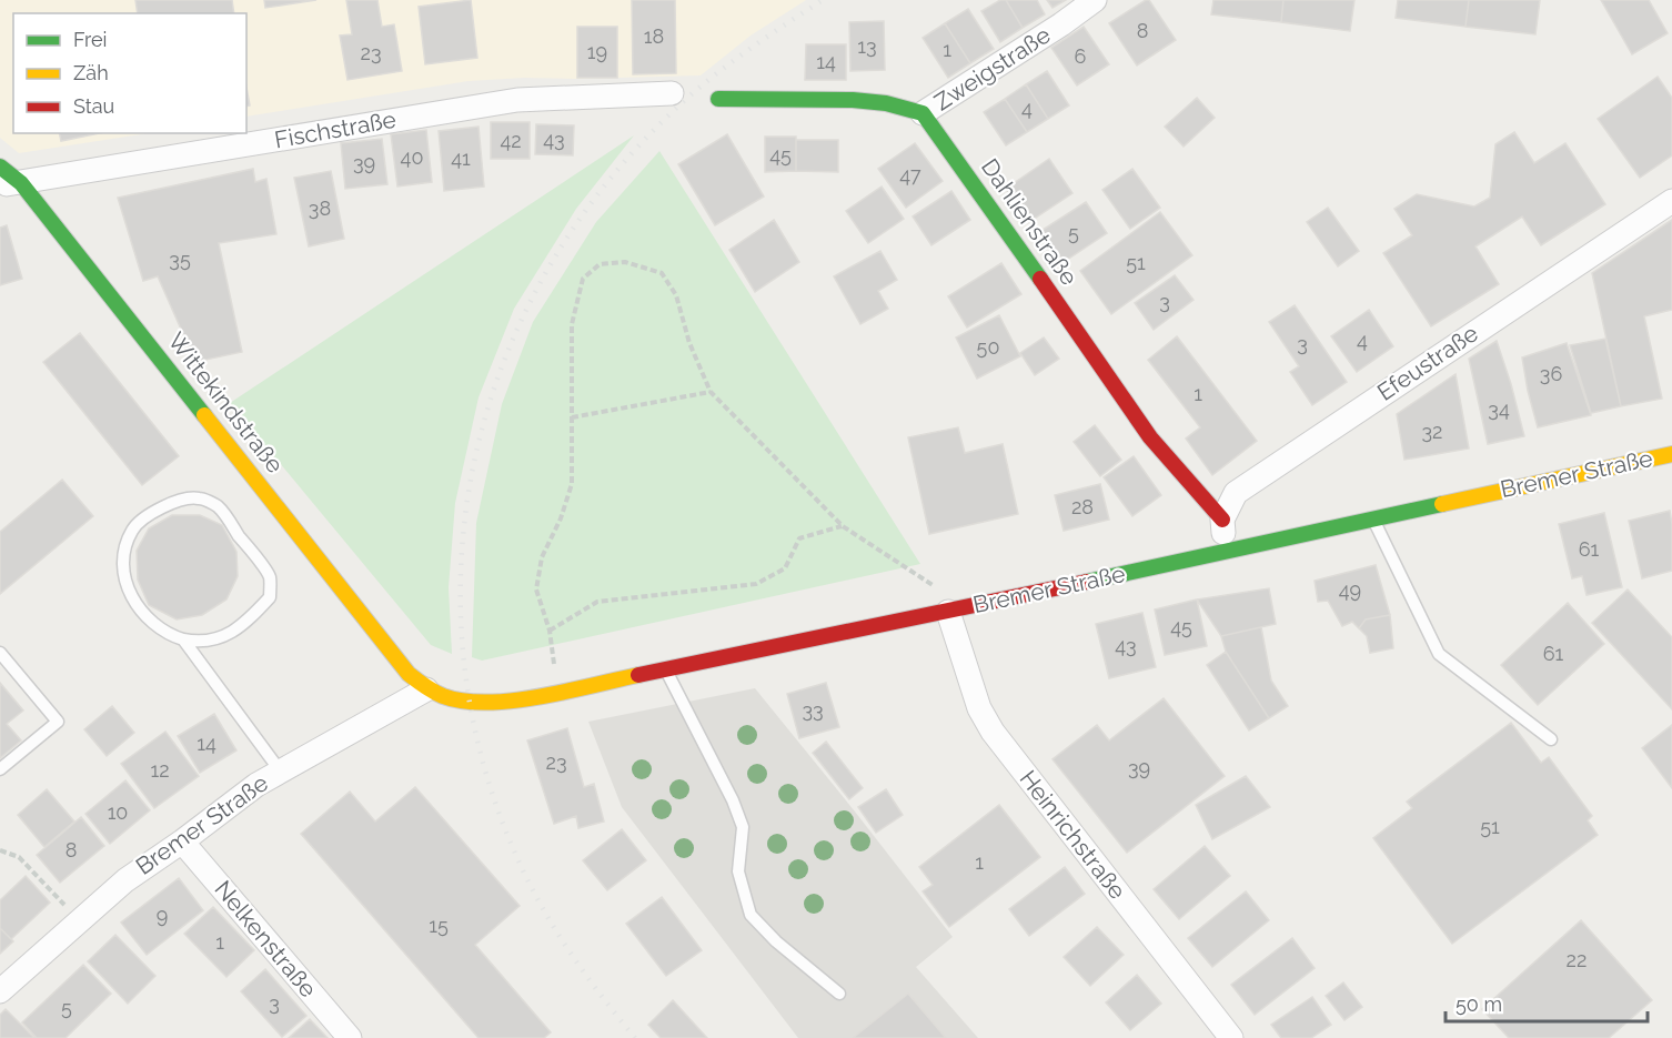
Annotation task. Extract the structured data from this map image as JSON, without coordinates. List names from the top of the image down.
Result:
{
  "streets": {
    "main road": ["Dahlienstraße", "Wittekindstraße", "Bremer Straße"],
    "street": [
      "Zweigstraße",
      "Fischstraße",
      "Efeustraße",
      "Heinrichstraße",
      "Nelkenstraße"
    ]
  },
  "crossings": [
    ["Zweigstraße", "Dahlienstraße"],
    ["Fischstraße", "Wittekindstraße"],
    ["Dahlienstraße", "Efeustraße"],
    ["Wittekindstraße", "Bremer Straße"],
    ["Bremer Straße", "Heinrichstraße"],
    ["Bremer Straße", "Nelkenstraße"]
  ],
  "house_numbers": [
    "8",
    "18",
    "13",
    "1",
    "19",
    "23",
    "6",
    "14",
    "4",
    "43",
    "42",
    "45",
    "40",
    "41",
    "39",
    "47",
    "38",
    "5",
    "35",
    "51",
    "3",
    "4",
    "3",
    "50",
    "36",
    "1",
    "34",
    "32",
    "28",
    "61",
    "49",
    "45",
    "43",
    "61",
    "33",
    "14",
    "23",
    "39",
    "12",
    "10",
    "51",
    "8",
    "1",
    "9",
    "15",
    "1",
    "22",
    "3",
    "5"
  ],
  "legend": ["Frei", "Zäh", "Stau"],
  "scale_bar": "50 m"
}
